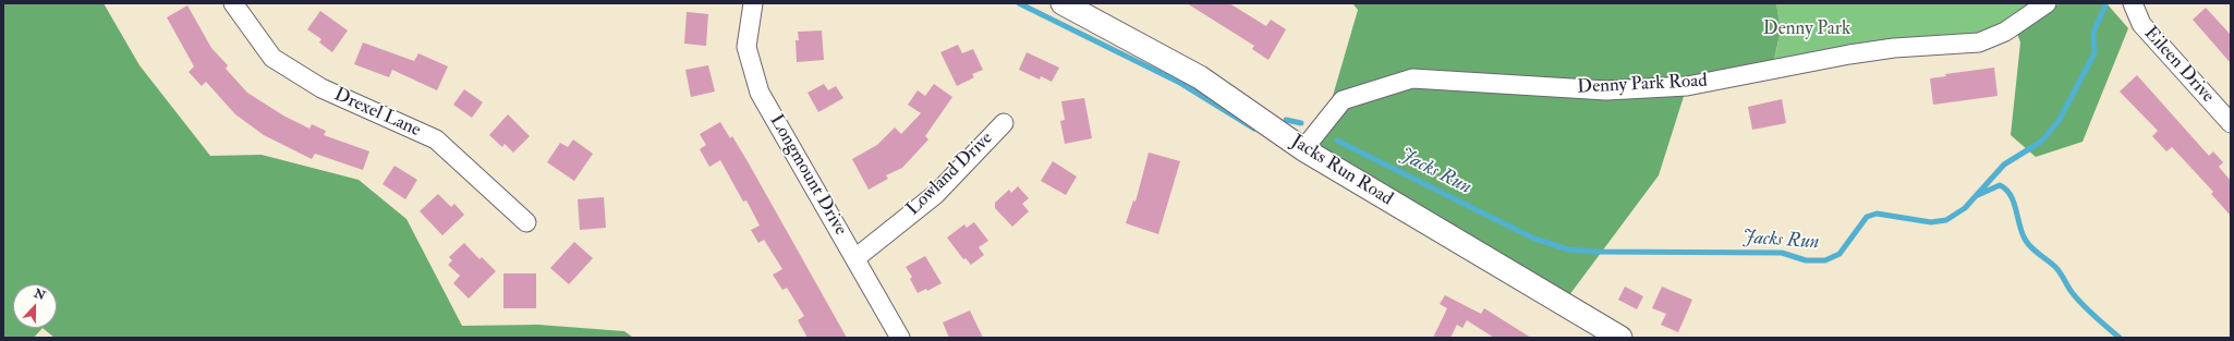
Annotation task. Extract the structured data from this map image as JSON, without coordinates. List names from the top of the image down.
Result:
{
  "streets": {
    "street": [
      "Eileen Drive",
      "Denny Park Road",
      "Drexel Lane",
      "Jacks Run Road",
      "Lowland Drive",
      "Longmount Drive"
    ]
  },
  "crossings": [
    ["Denny Park Road", "Jacks Run Road"],
    ["Lowland Drive", "Longmount Drive"]
  ],
  "water": ["Jacks Run"],
  "parks": ["Denny Park"],
  "north": "top"
}
